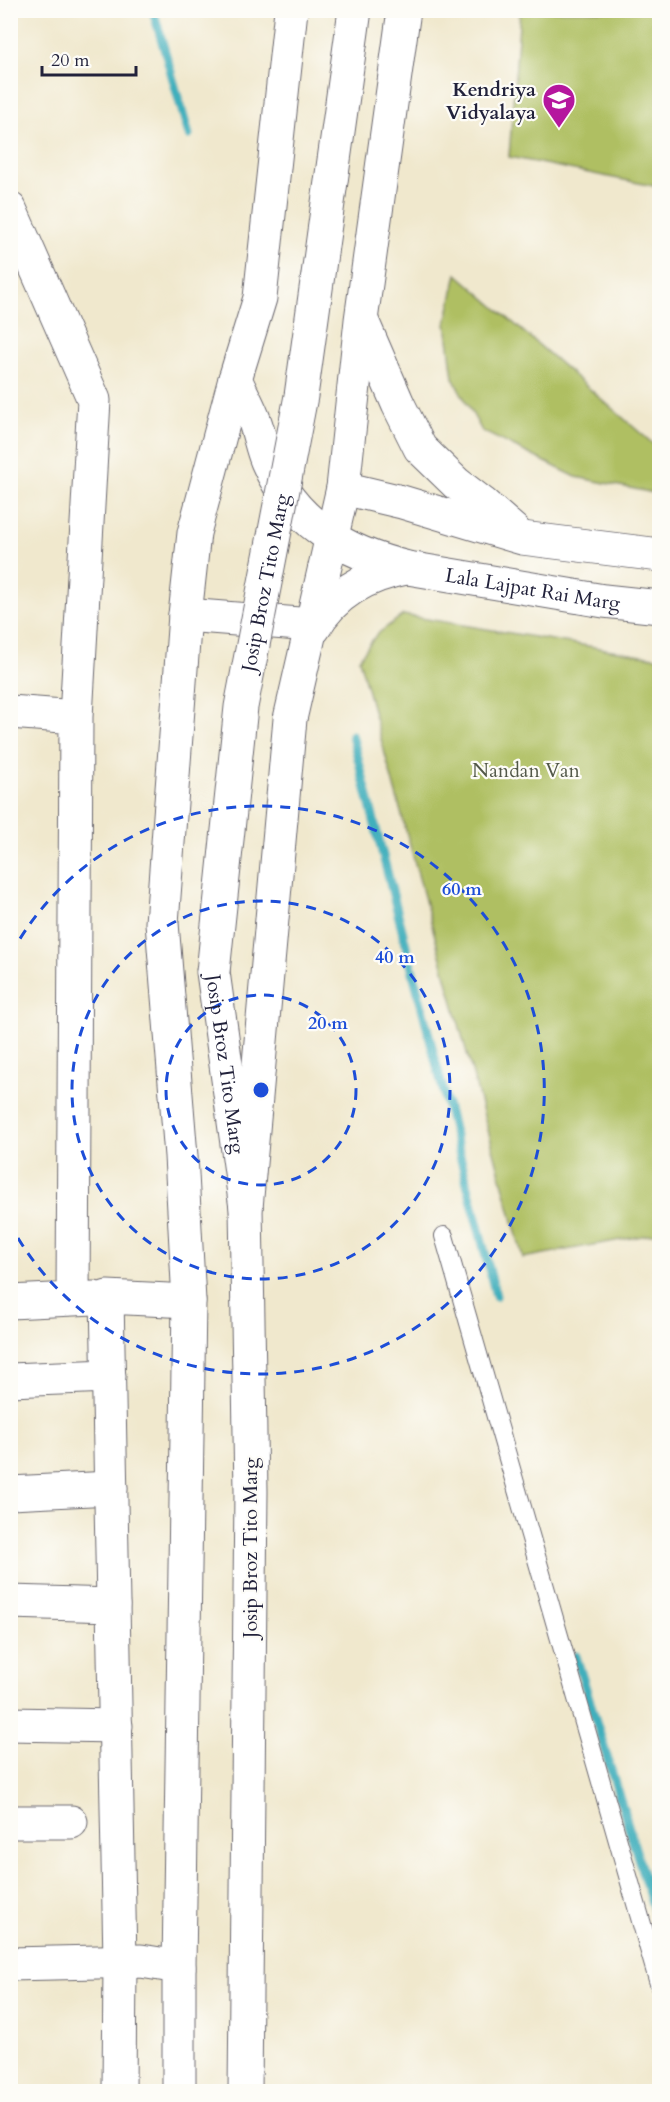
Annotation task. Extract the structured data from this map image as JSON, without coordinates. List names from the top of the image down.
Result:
{
  "streets": {
    "main road": ["Josip Broz Tito Marg", "Lala Lajpat Rai Marg"]
  },
  "parks": ["Nandan Van"],
  "places": {
    "school or university": ["Kendriya Vidyalaya"]
  },
  "scale_bar": "20 m",
  "rings": ["60 m", "40 m", "20 m"]
}
